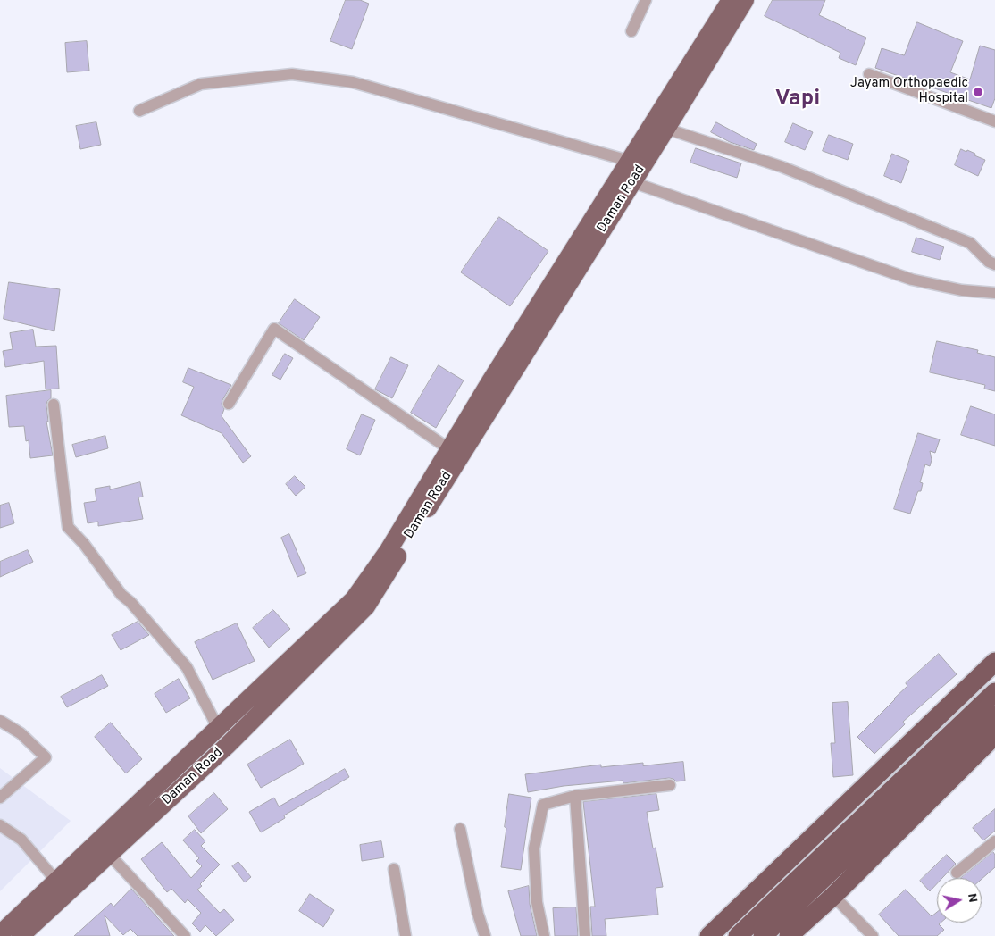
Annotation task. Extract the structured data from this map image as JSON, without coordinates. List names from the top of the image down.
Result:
{
  "streets": {
    "main road": ["Daman Road"]
  },
  "districts": ["Vapi"],
  "places": ["Jayam Orthopaedic Hospital"],
  "north": "right"
}
